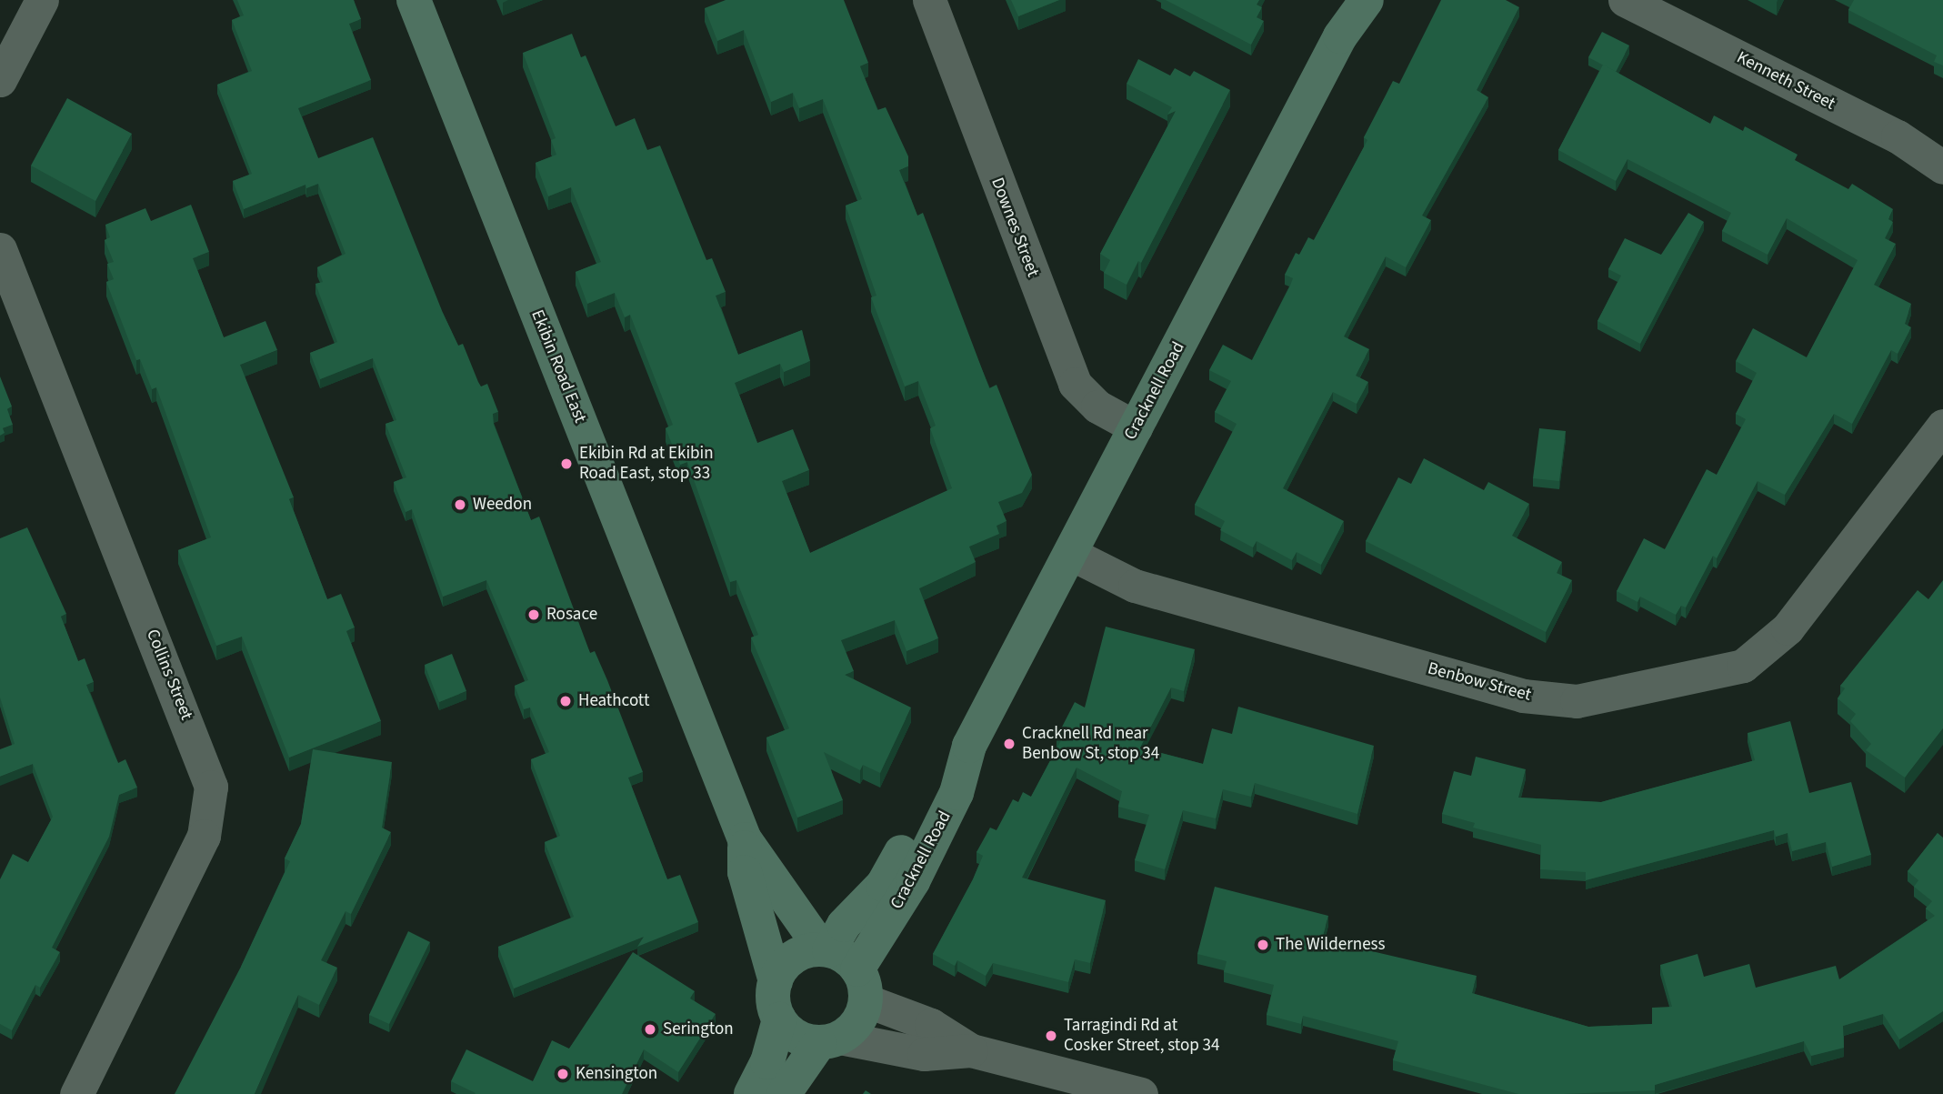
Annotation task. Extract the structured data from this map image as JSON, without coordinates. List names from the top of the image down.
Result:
{
  "streets": {
    "street": [
      "Kenneth Street",
      "Downes Street",
      "Ekibin Road East",
      "Cracknell Road",
      "Collins Street",
      "Benbow Street"
    ]
  },
  "crossings": [
    ["Downes Street", "Cracknell Road"],
    ["Ekibin Road East", "Cracknell Road"],
    ["Cracknell Road", "Benbow Street"]
  ],
  "places": [
    "Ekibin Rd at Ekibin Road East, stop 33",
    "Weedon",
    "Rosace",
    "Heathcott",
    "Cracknell Rd near Benbow St, stop 34",
    "The Wilderness",
    "Serington",
    "Tarragindi Rd at Cosker Street, stop 34",
    "Kensington"
  ]
}
